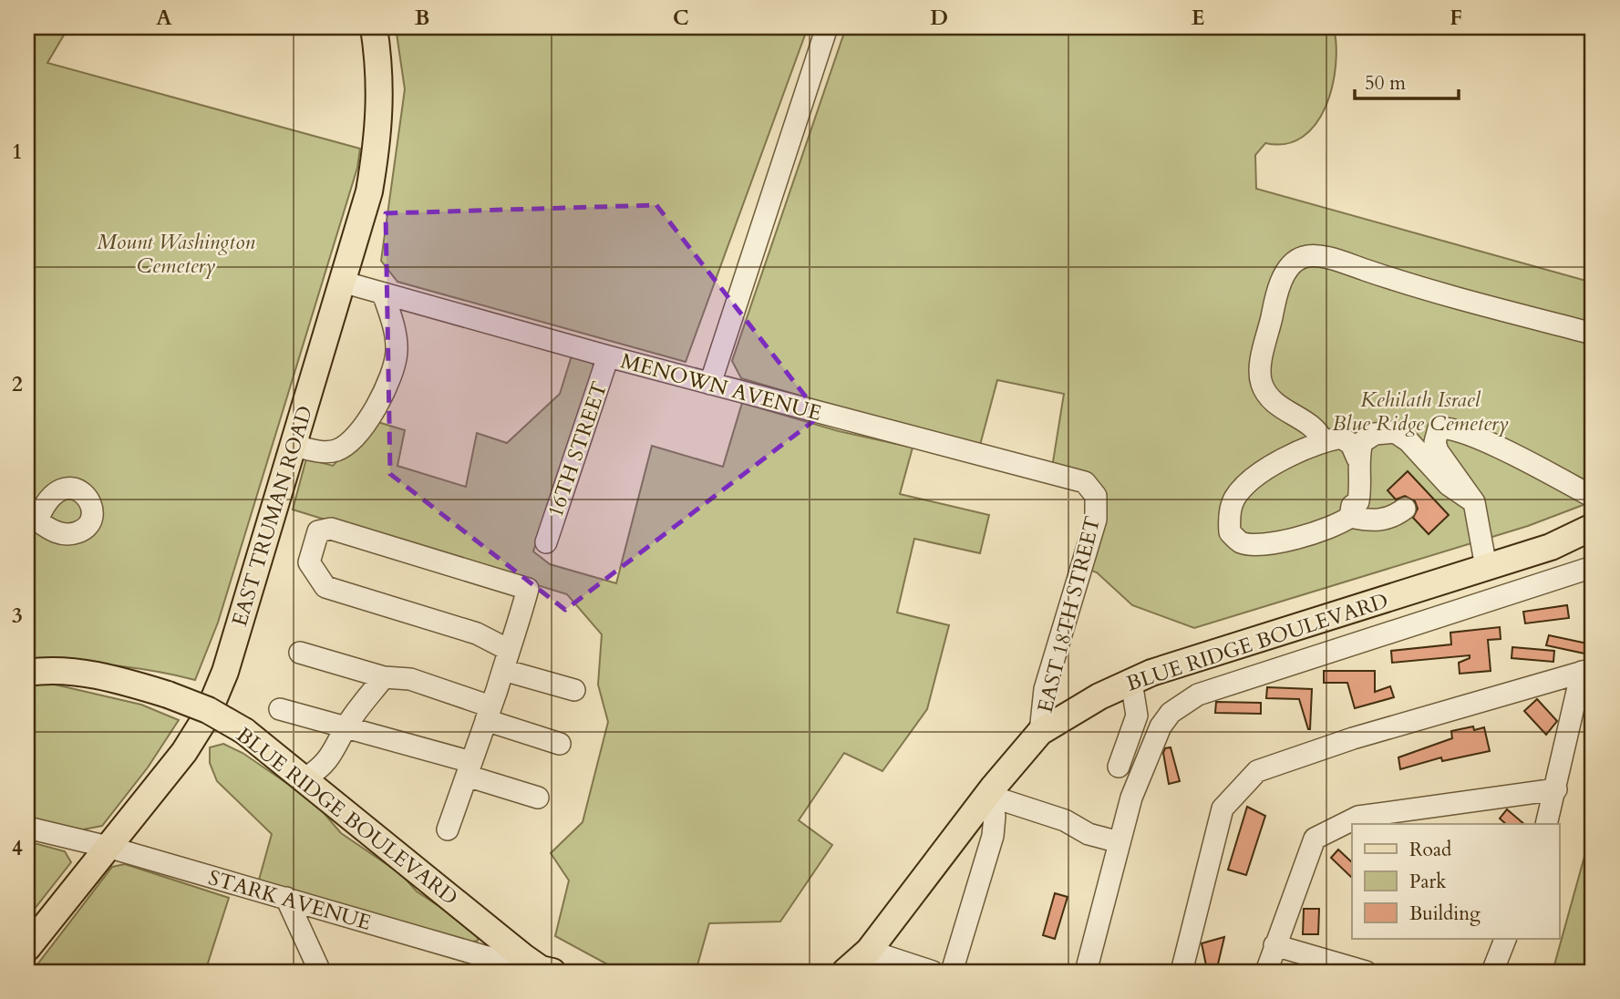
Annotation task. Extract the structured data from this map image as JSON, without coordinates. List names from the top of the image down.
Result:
{
  "streets": {
    "main road": ["EAST TRUMAN ROAD", "BLUE RIDGE BOULEVARD"],
    "street": [
      "MENOWN AVENUE",
      "16TH STREET",
      "EAST 18TH STREET",
      "STARK AVENUE"
    ]
  },
  "crossings": [
    ["MENOWN AVENUE", "16TH STREET"],
    ["MENOWN AVENUE", "EAST TRUMAN ROAD"],
    ["MENOWN AVENUE", "EAST 18TH STREET"],
    ["EAST TRUMAN ROAD", "STARK AVENUE"],
    ["EAST 18TH STREET", "BLUE RIDGE BOULEVARD"],
    ["BLUE RIDGE BOULEVARD", "STARK AVENUE"]
  ],
  "parks": ["Mount Washington Cemetery", "Kehilath Israel Blue Ridge Cemetery"],
  "legend": ["Road", "Park", "Building"],
  "scale_bar": "50 m",
  "grid": {
    "columns": [
      "A",
      "B",
      "C",
      "D",
      "E",
      "F"
    ],
    "rows": [
      "1",
      "2",
      "3",
      "4"
    ]
  }
}
